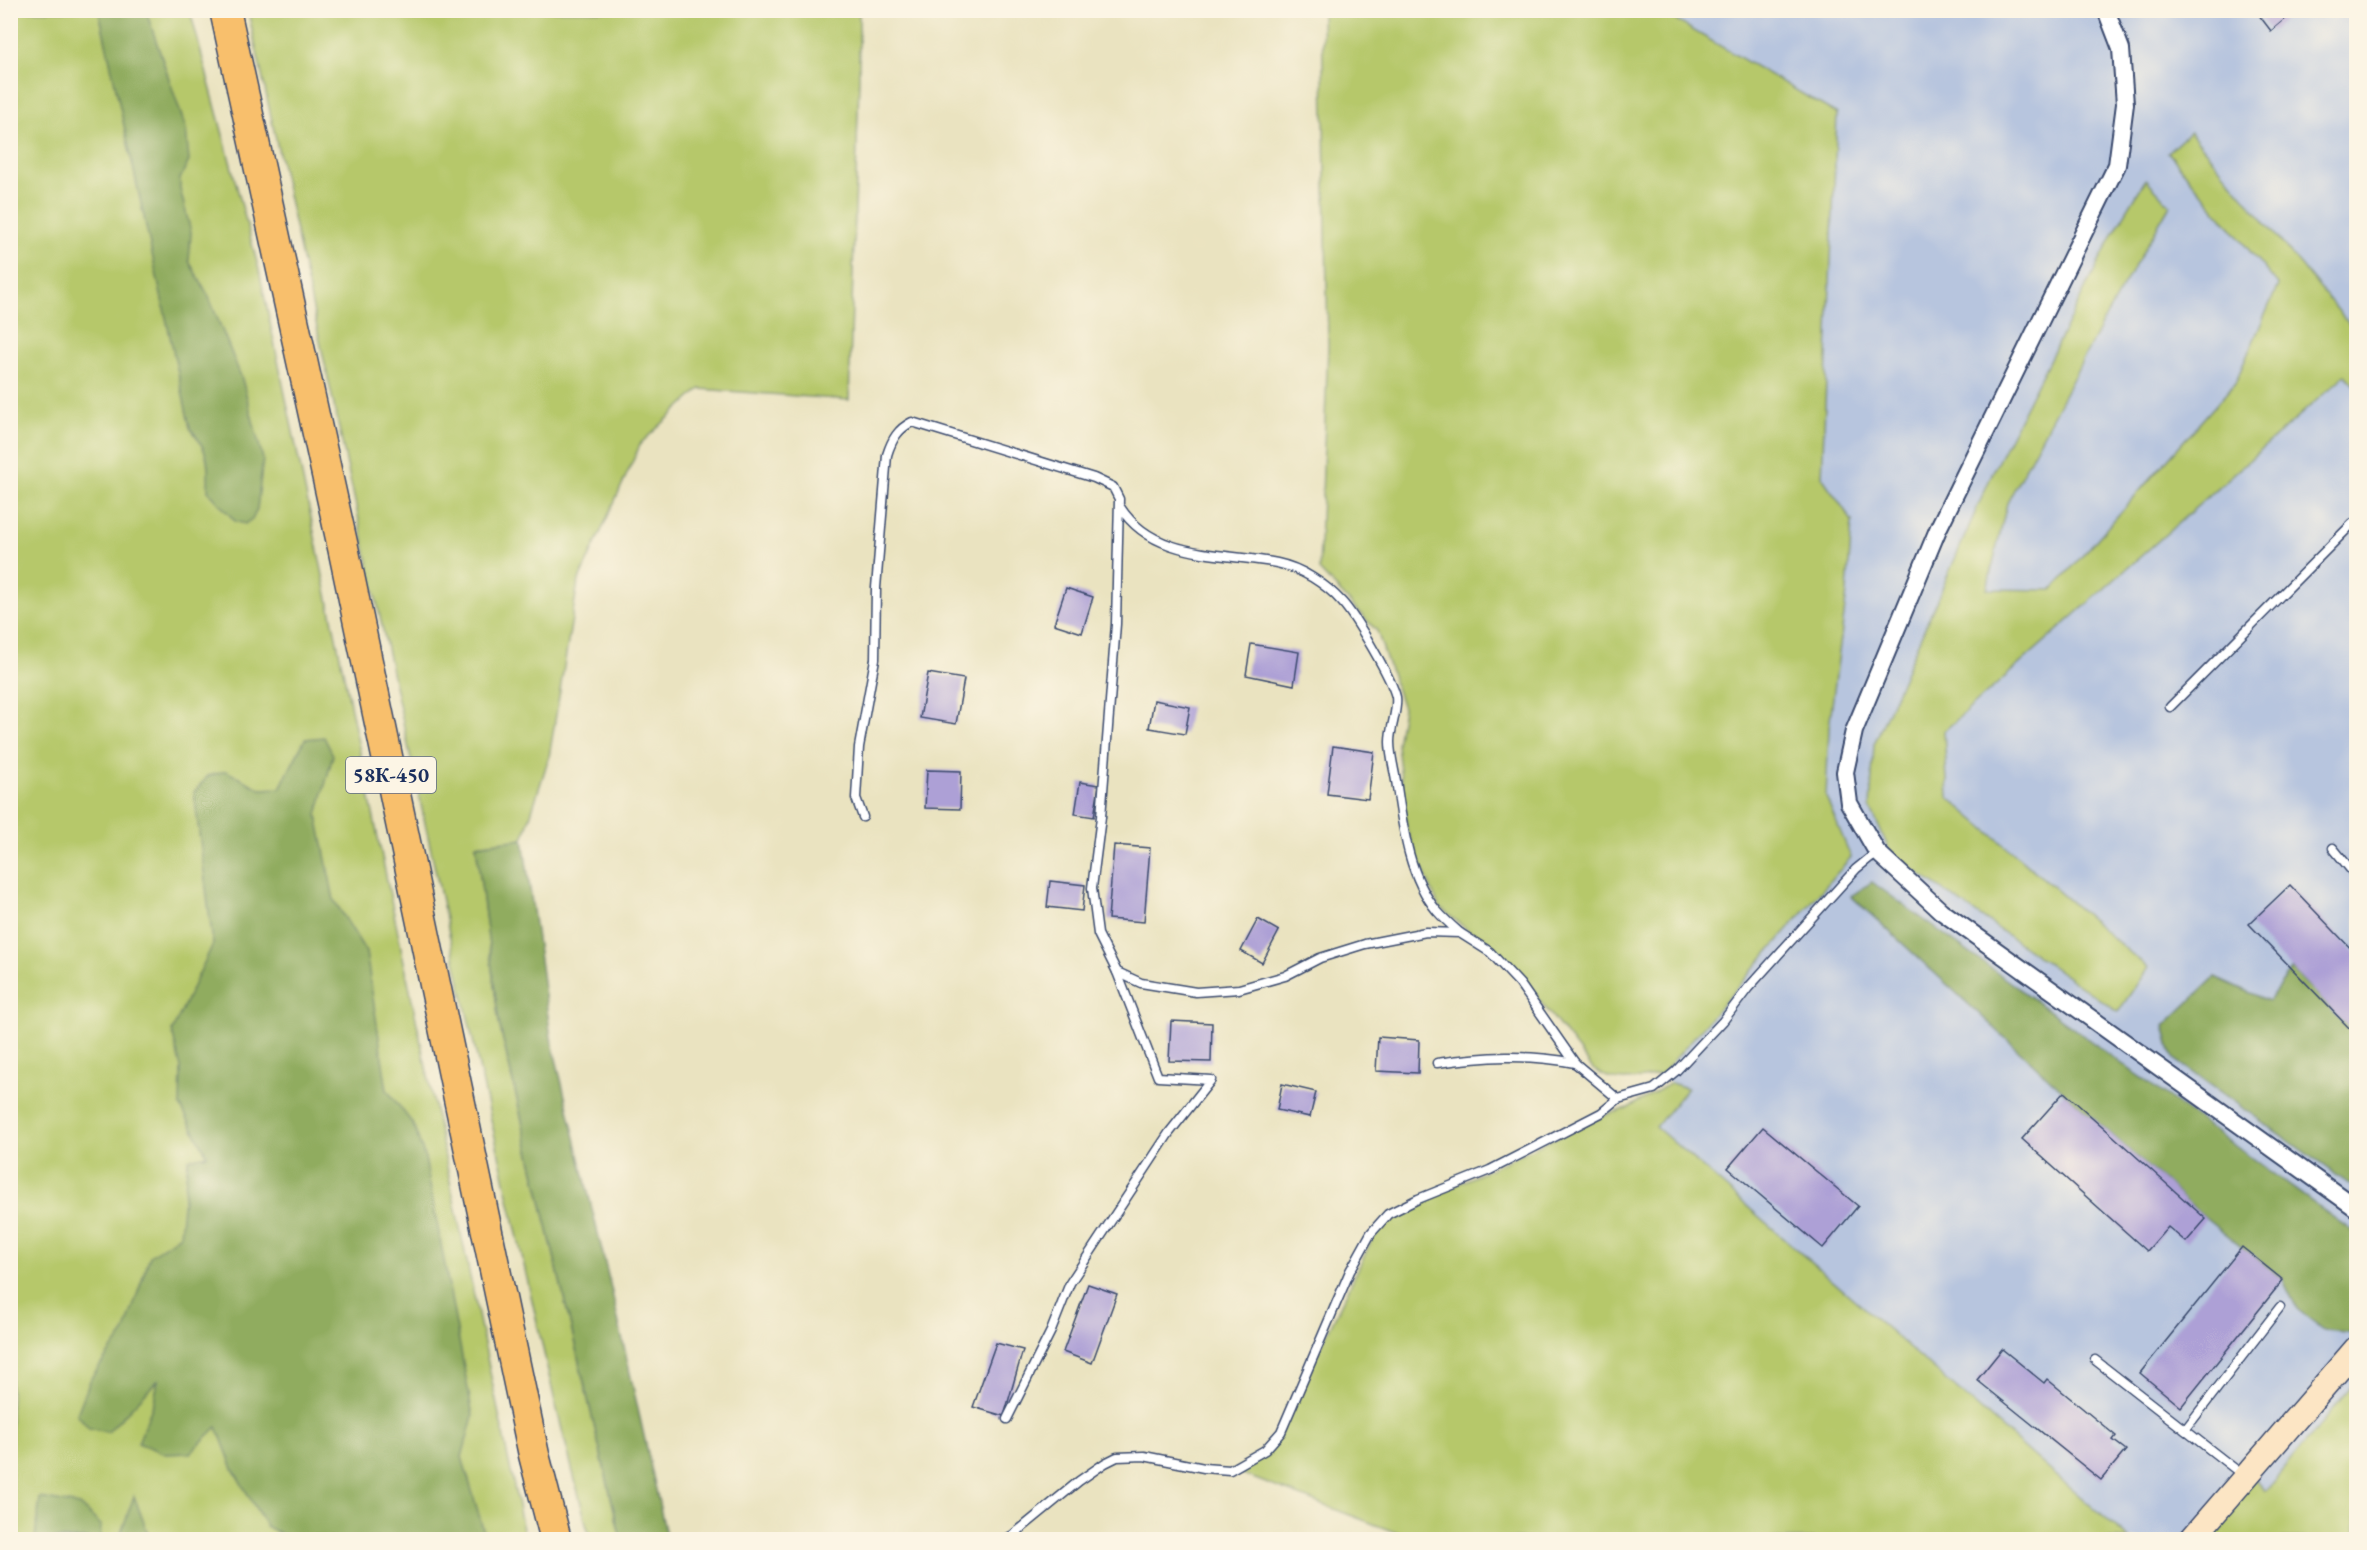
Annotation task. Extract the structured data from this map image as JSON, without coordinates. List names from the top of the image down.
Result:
{
  "streets": {
    "highway": ["58К-450"]
  }
}
